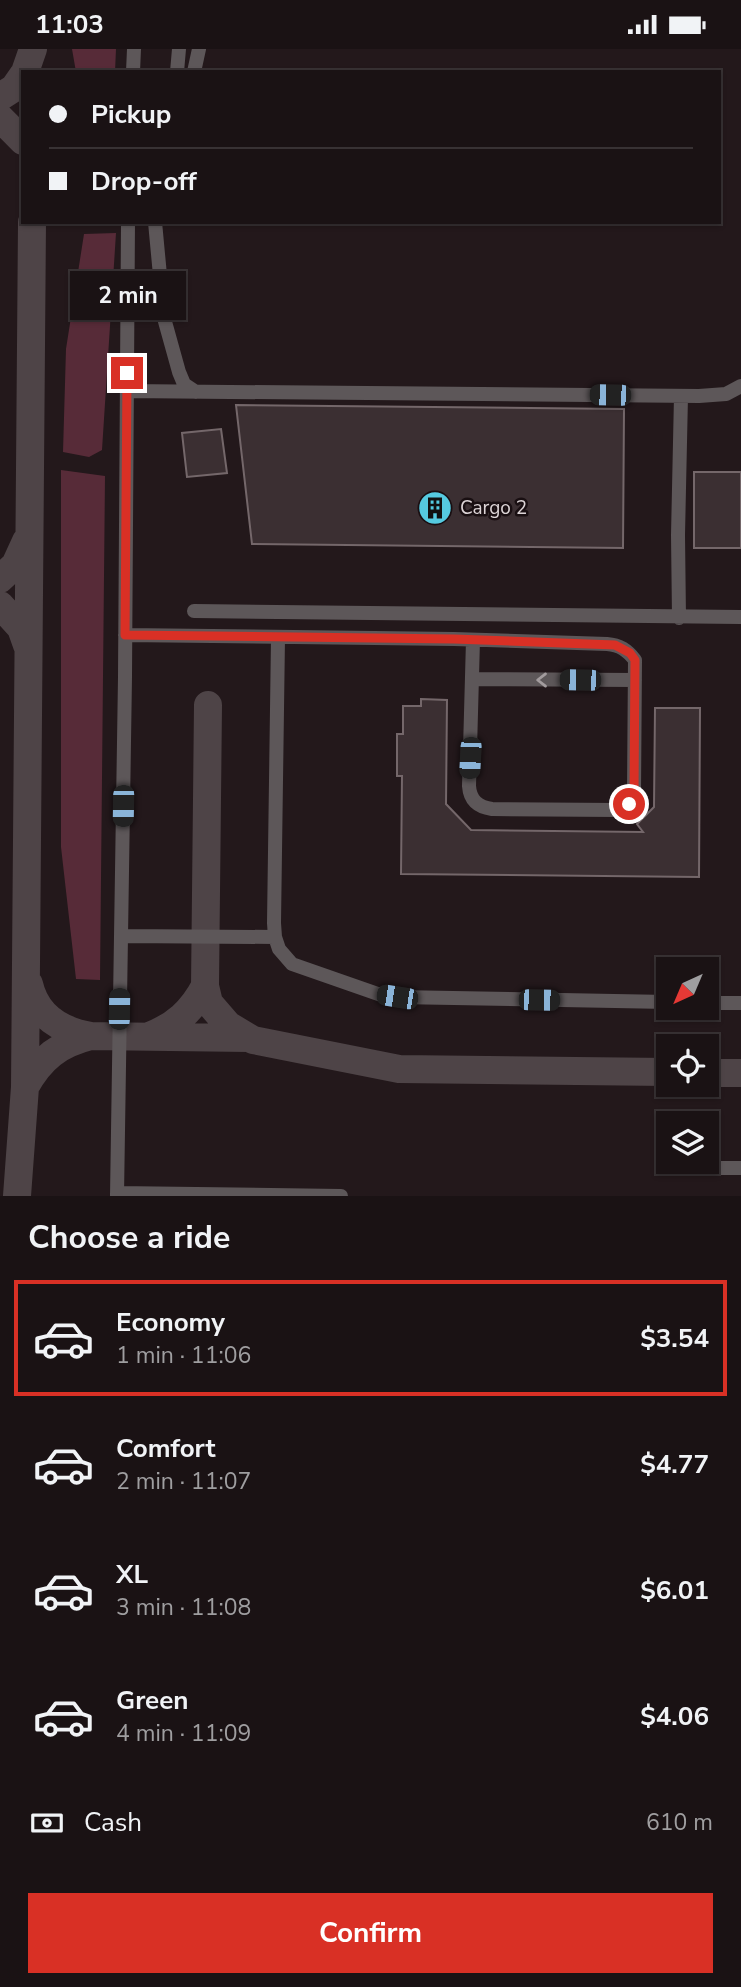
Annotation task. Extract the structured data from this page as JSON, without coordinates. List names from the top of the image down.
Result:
{
  "places": {
    "building": ["Cargo 2"]
  },
  "north": "bottom left",
  "page": {
    "status": "11:03",
    "banner": ["Pickup", "Drop-off"],
    "bubble": "2 min",
    "heading": "Choose a ride",
    "list": [
      {
        "name": "Economy",
        "note": "1 min · 11:06",
        "value": "$3.54"
      },
      {
        "name": "Comfort",
        "note": "2 min · 11:07",
        "value": "$4.77"
      },
      {
        "name": "XL",
        "note": "3 min · 11:08",
        "value": "$6.01"
      },
      {
        "name": "Green",
        "note": "4 min · 11:09",
        "value": "$4.06"
      }
    ],
    "pay": ["Cash", "610 m"],
    "buttons": "Confirm"
  }
}
